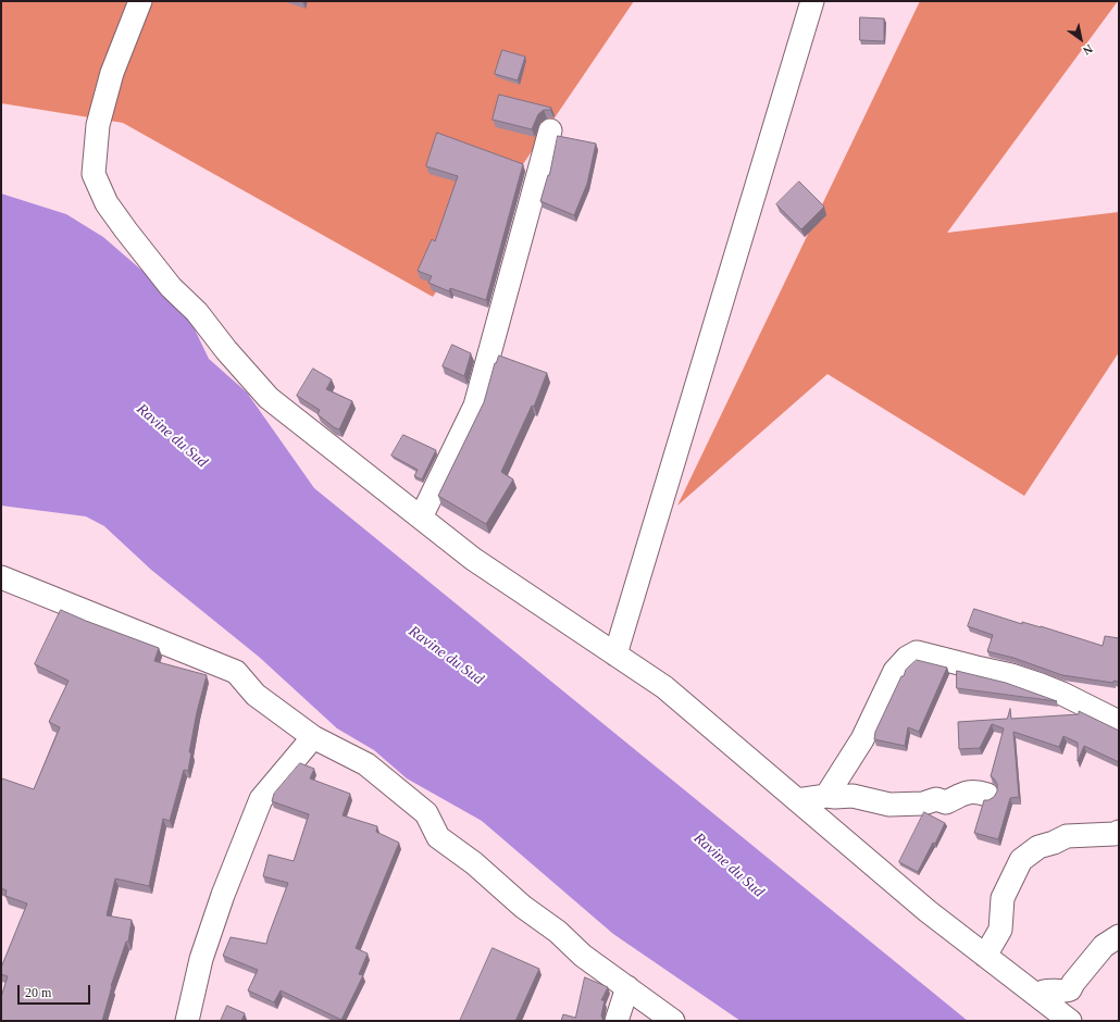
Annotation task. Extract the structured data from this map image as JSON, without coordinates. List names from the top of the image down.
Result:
{
  "water": ["Ravine du Sud"],
  "scale_bar": "20 m",
  "north": "bottom right"
}
